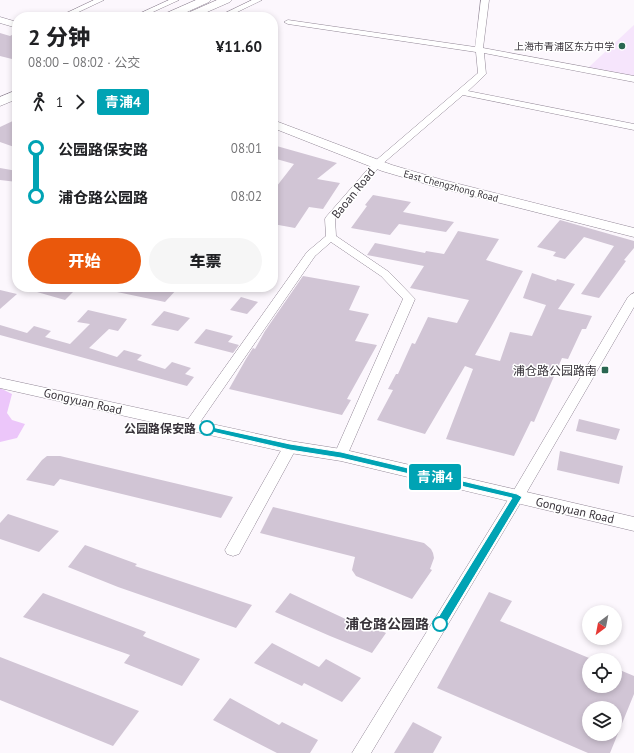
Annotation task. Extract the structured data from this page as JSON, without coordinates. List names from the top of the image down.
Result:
{
  "streets": {
    "main road": ["East Chengzhong Road"],
    "street": ["Baoan Road", "Gongyuan Road"]
  },
  "crossings": [
    ["East Chengzhong Road", "Baoan Road"]
  ],
  "places": {
    "other": ["上海市青浦区东方中学", "公园路保安路", "浦仓路公园路"],
    "transit": ["浦仓路公园路南"]
  },
  "lines": ["bus line 青浦4"],
  "north": "bottom left",
  "page": {
    "on_map": "青浦4",
    "heading": ["2 分钟", "08:00 – 08:02 · 公交", "¥11.60"],
    "legs": ["1", "青浦4"],
    "list": [
      {
        "name": "公园路保安路",
        "value": "08:01"
      },
      {
        "name": "浦仓路公园路",
        "value": "08:02"
      }
    ],
    "buttons": ["开始", "车票"]
  }
}
